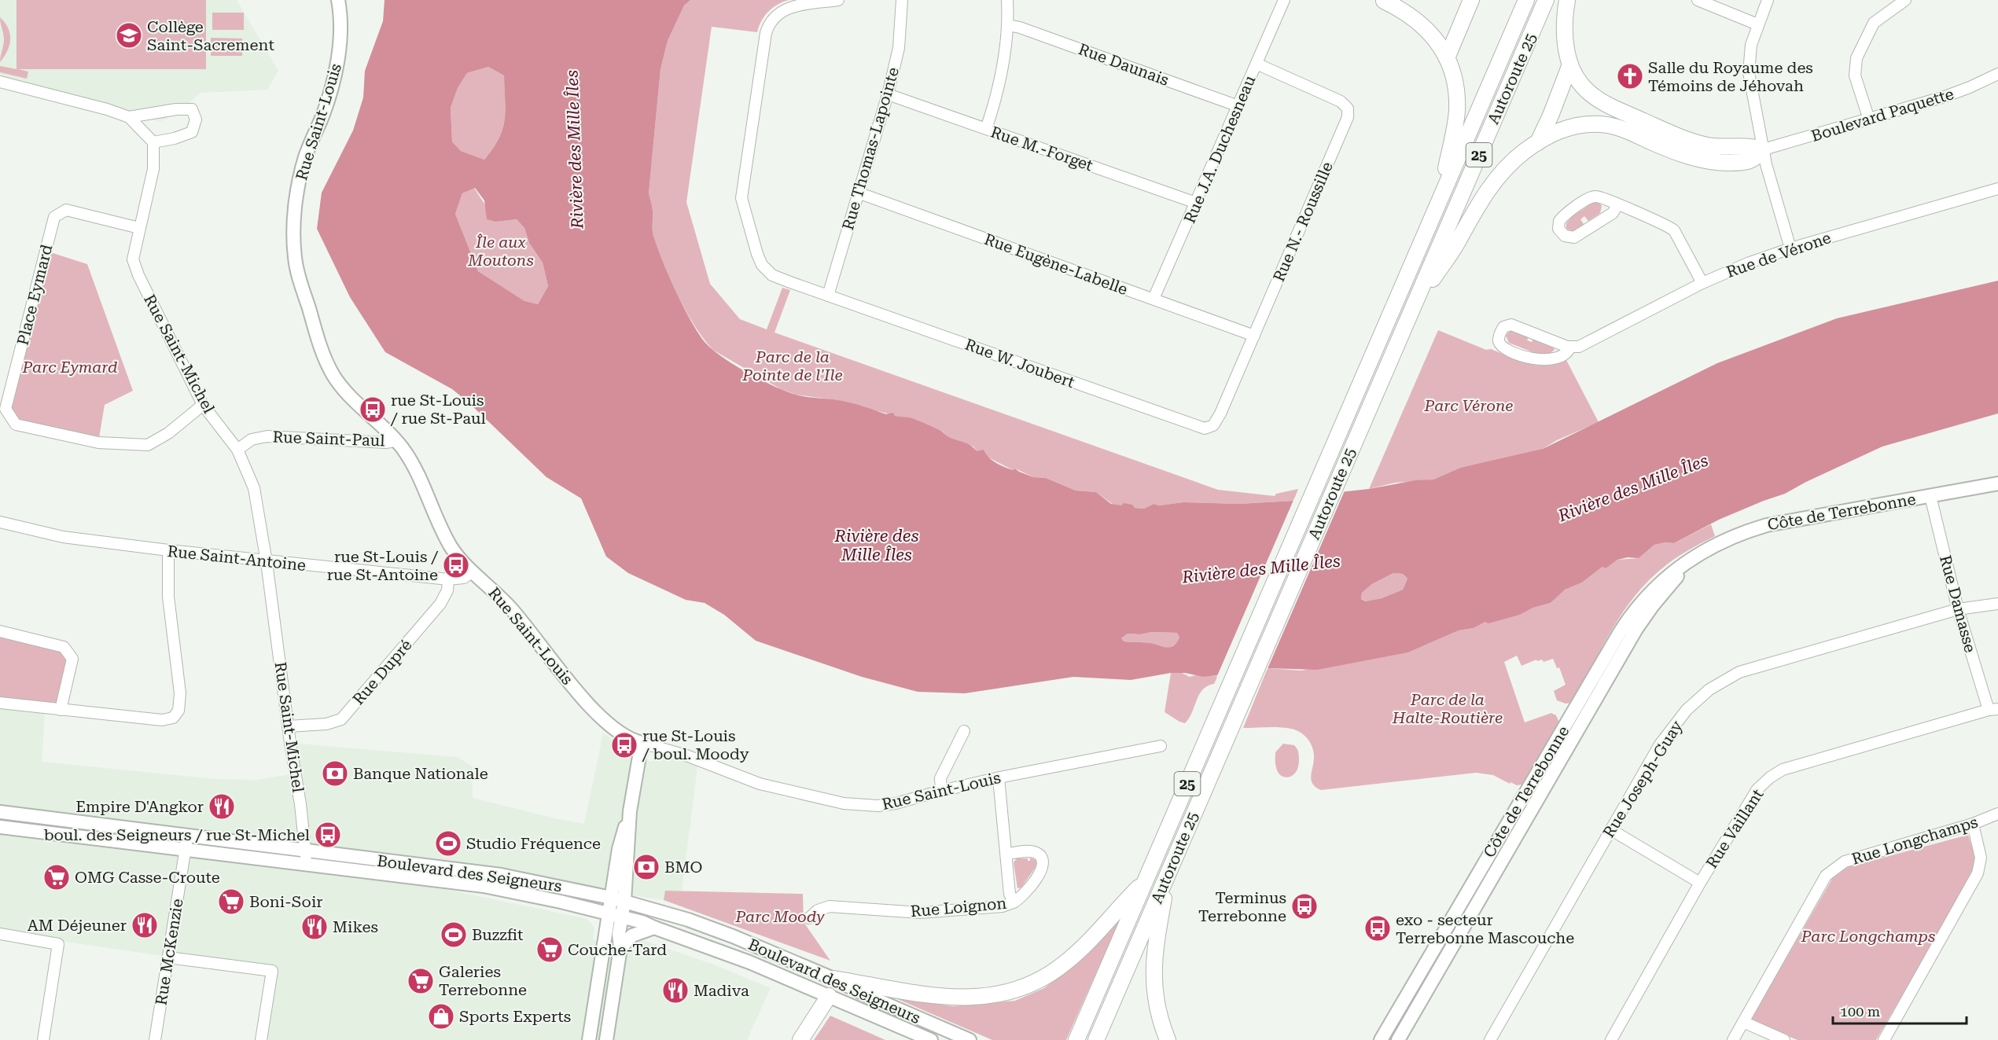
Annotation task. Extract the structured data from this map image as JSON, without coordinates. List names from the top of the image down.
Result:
{
  "streets": {
    "highway": ["Autoroute 25", "25"],
    "main road": ["Rue Saint-Louis", "Côte de Terrebonne", "Boulevard des Seigneurs"],
    "street": [
      "Rue Daunais",
      "Boulevard Paquette",
      "Rue Thomas-Lapointe",
      "Rue M.-Forget",
      "Rue J.A. Duchesneau",
      "Rue N.- Roussille",
      "Rue de Vérone",
      "Rue Eugène-Labelle",
      "Place Eymard",
      "Rue Saint-Michel",
      "Rue W. Joubert",
      "Rue Saint-Paul",
      "Rue Saint-Antoine",
      "Rue Damasse",
      "Rue Dupré",
      "Rue Joseph-Guay",
      "Rue Vaillant",
      "Rue Longchamps",
      "Rue Loignon",
      "Rue McKenzie"
    ]
  },
  "crossings": [
    ["Rue Daunais", "Rue J.A. Duchesneau"],
    ["Rue Saint-Louis", "Rue Saint-Paul"],
    ["Rue Saint-Louis", "Rue Saint-Antoine"],
    ["Rue Saint-Louis", "Rue Loignon"],
    ["Rue Thomas-Lapointe", "Rue M.-Forget"],
    ["Rue Thomas-Lapointe", "Rue Eugène-Labelle"],
    ["Rue Thomas-Lapointe", "Rue W. Joubert"],
    ["Rue M.-Forget", "Rue J.A. Duchesneau"],
    ["Rue J.A. Duchesneau", "Rue N.- Roussille"],
    ["Rue J.A. Duchesneau", "Rue Eugène-Labelle"],
    ["Rue N.- Roussille", "Rue Eugène-Labelle"],
    ["Rue N.- Roussille", "Rue W. Joubert"],
    ["Place Eymard", "Rue Saint-Michel"],
    ["Rue Saint-Michel", "Rue Saint-Paul"],
    ["Rue Saint-Michel", "Rue Saint-Antoine"],
    ["Rue Saint-Michel", "Rue Dupré"],
    ["Rue Saint-Michel", "Boulevard des Seigneurs"],
    ["Côte de Terrebonne", "Rue Damasse"],
    ["Rue Saint-Antoine", "Rue Dupré"],
    ["Rue Damasse", "Rue Joseph-Guay"],
    ["Rue Damasse", "Rue Vaillant"],
    ["Boulevard des Seigneurs", "Rue McKenzie"]
  ],
  "water": ["Rivière des Mille Îles"],
  "parks": [
    "Île aux Moutons",
    "Parc de la Pointe de l'Ile",
    "Parc Eymard",
    "Parc Vérone",
    "Parc de la Halte-Routière",
    "Parc Moody",
    "Parc Longchamps"
  ],
  "places": {
    "school or university": ["Collège Saint-Sacrement"],
    "church": ["Salle du Royaume des Témoins de Jéhovah"],
    "bus stop": [
      "rue St-Louis / rue St-Paul",
      "rue St-Louis / rue St-Antoine",
      "rue St-Louis / boul. Moody",
      "boul. des Seigneurs / rue St-Michel",
      "Terminus Terrebonne",
      "exo - secteur Terrebonne Mascouche"
    ],
    "bank": ["Banque Nationale", "BMO"],
    "restaurant": [
      "Empire D'Angkor",
      "AM Déjeuner",
      "Mikes",
      "Madiva"
    ],
    "sports": ["Studio Fréquence", "Buzzfit"],
    "supermarket": [
      "OMG Casse-Croute",
      "Boni-Soir",
      "Couche-Tard",
      "Galeries Terrebonne"
    ],
    "shop": ["Sports Experts"]
  },
  "scale_bar": "100 m"
}
